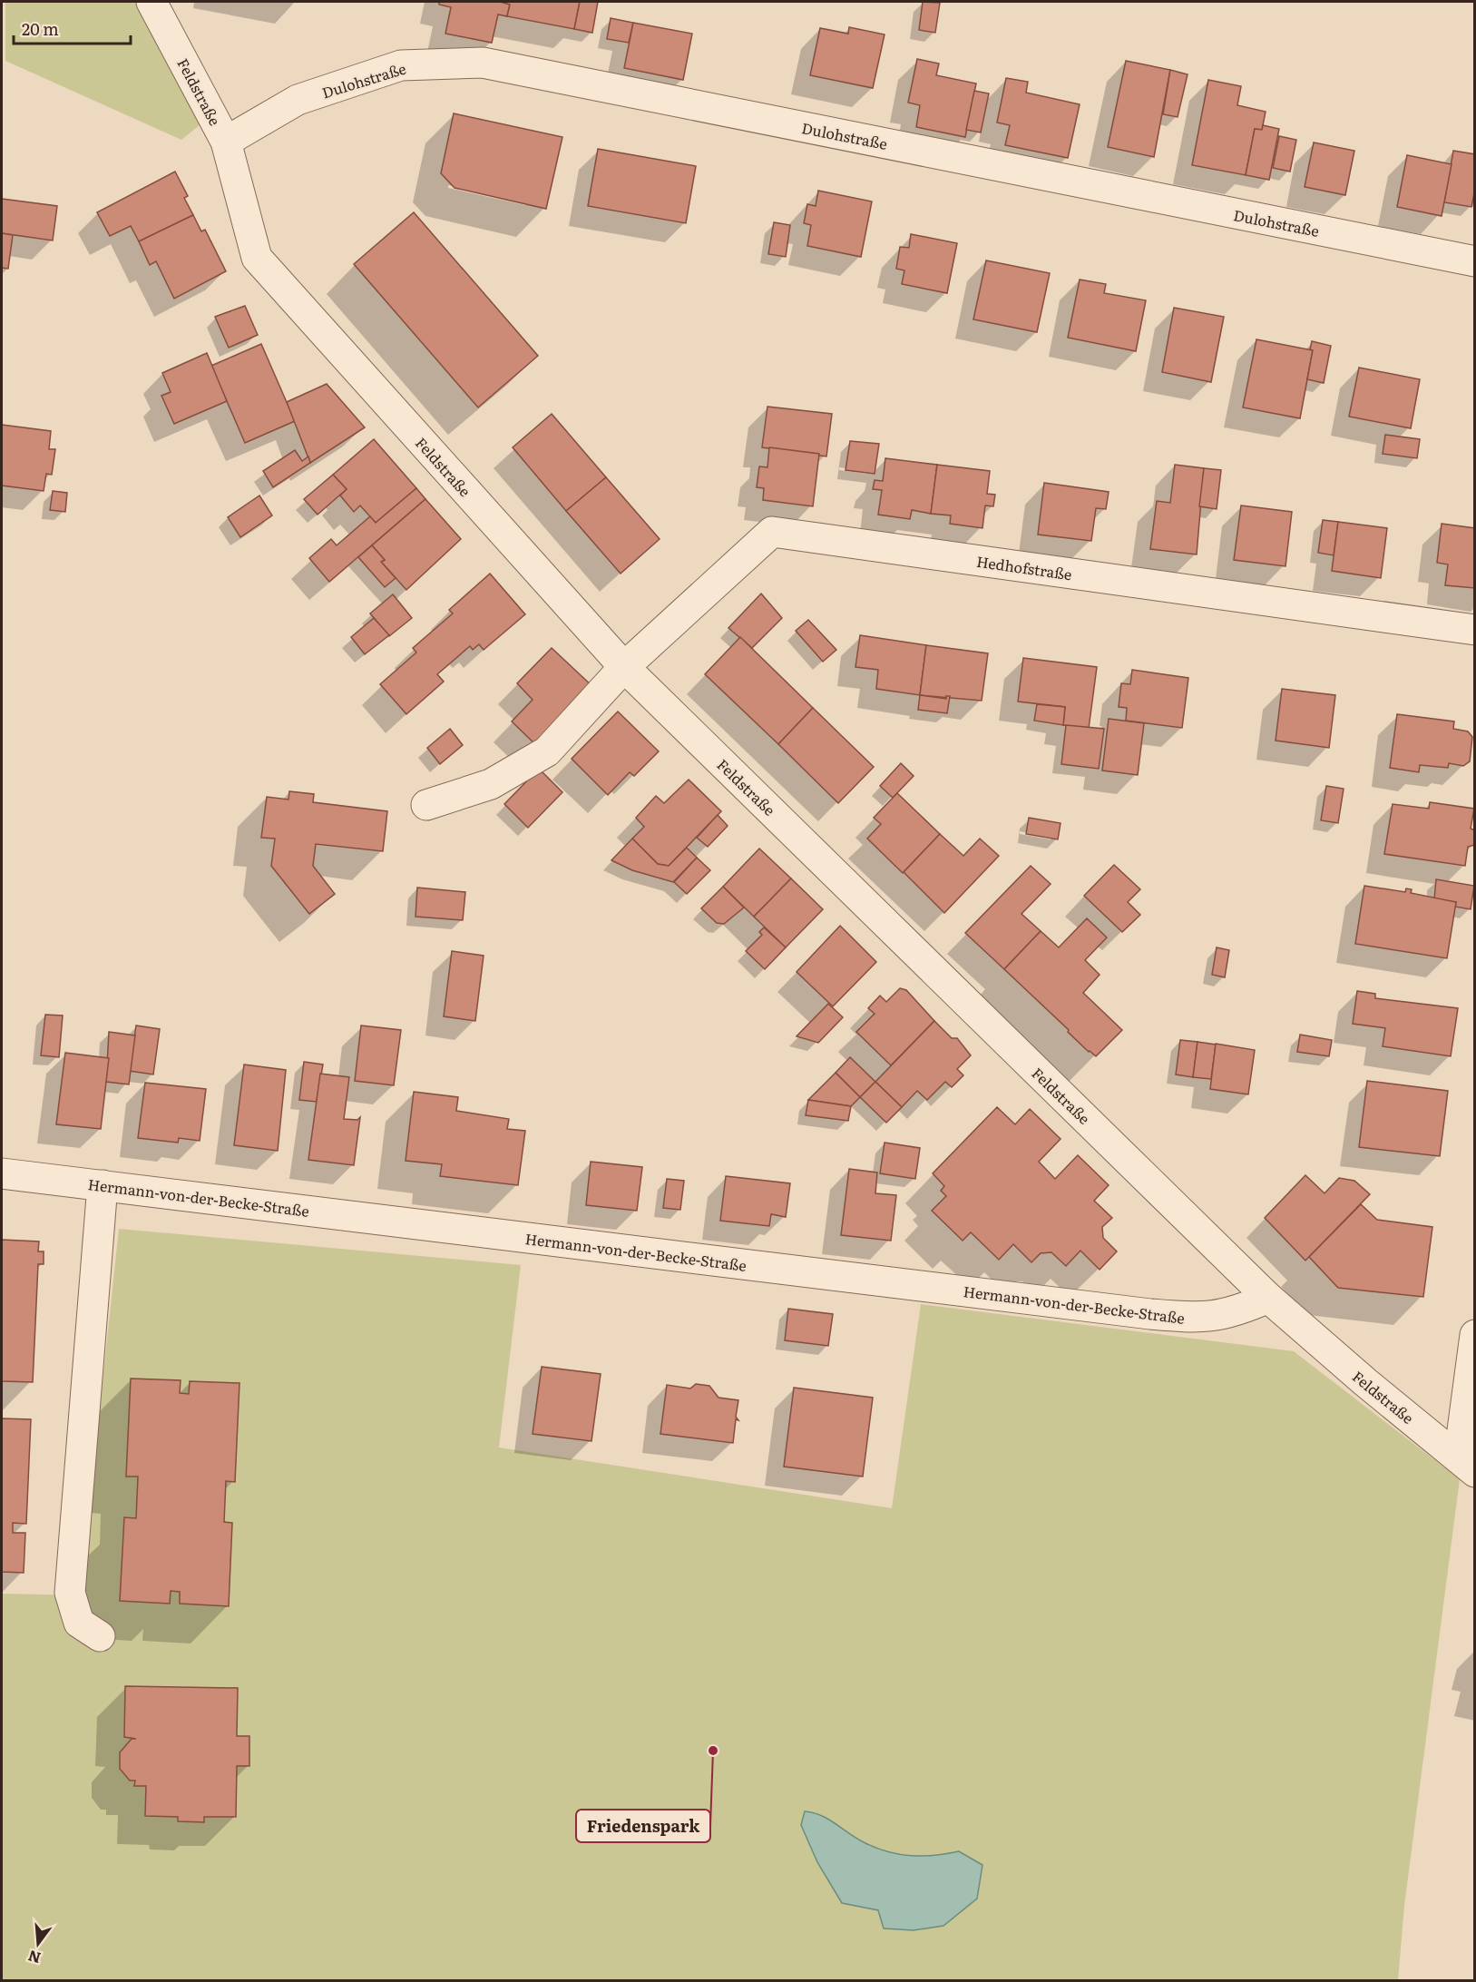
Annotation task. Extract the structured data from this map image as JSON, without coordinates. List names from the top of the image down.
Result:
{
  "streets": {
    "street": [
      "Dulohstraße",
      "Feldstraße",
      "Hedhofstraße",
      "Hermann-von-der-Becke-Straße"
    ]
  },
  "crossings": [
    ["Dulohstraße", "Feldstraße"],
    ["Feldstraße", "Hedhofstraße"],
    ["Feldstraße", "Hermann-von-der-Becke-Straße"]
  ],
  "places": ["Friedenspark"],
  "scale_bar": "20 m",
  "north": "bottom"
}
